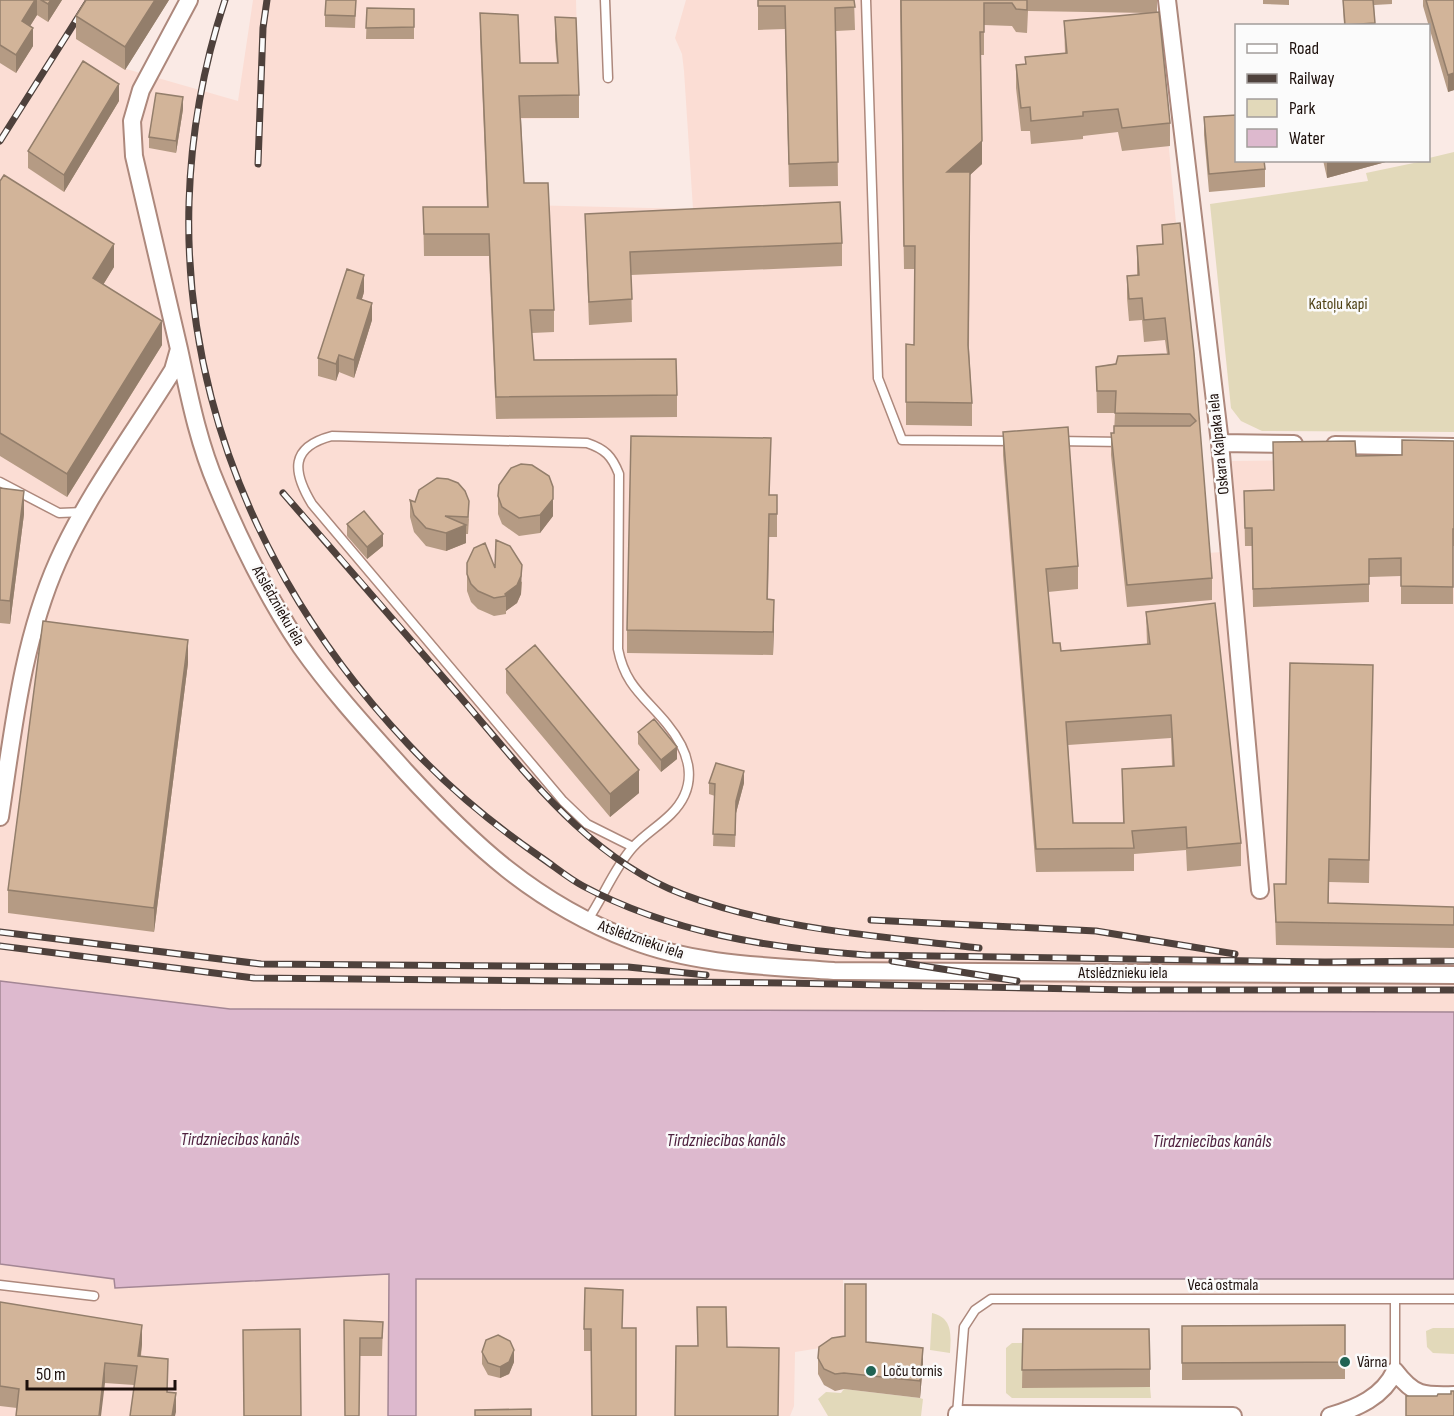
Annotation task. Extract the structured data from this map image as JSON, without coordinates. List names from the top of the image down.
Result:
{
  "streets": {
    "street": ["Oskara Kalpaka iela", "Atslēdznieku iela"],
    "lane": ["Vecā ostmala"]
  },
  "water": ["Tirdzniecības kanāls"],
  "parks": ["Katoļu kapi"],
  "places": ["Vārna", "Loču tornis"],
  "legend": [
    "Road",
    "Railway",
    "Park",
    "Water"
  ],
  "scale_bar": "50 m"
}
